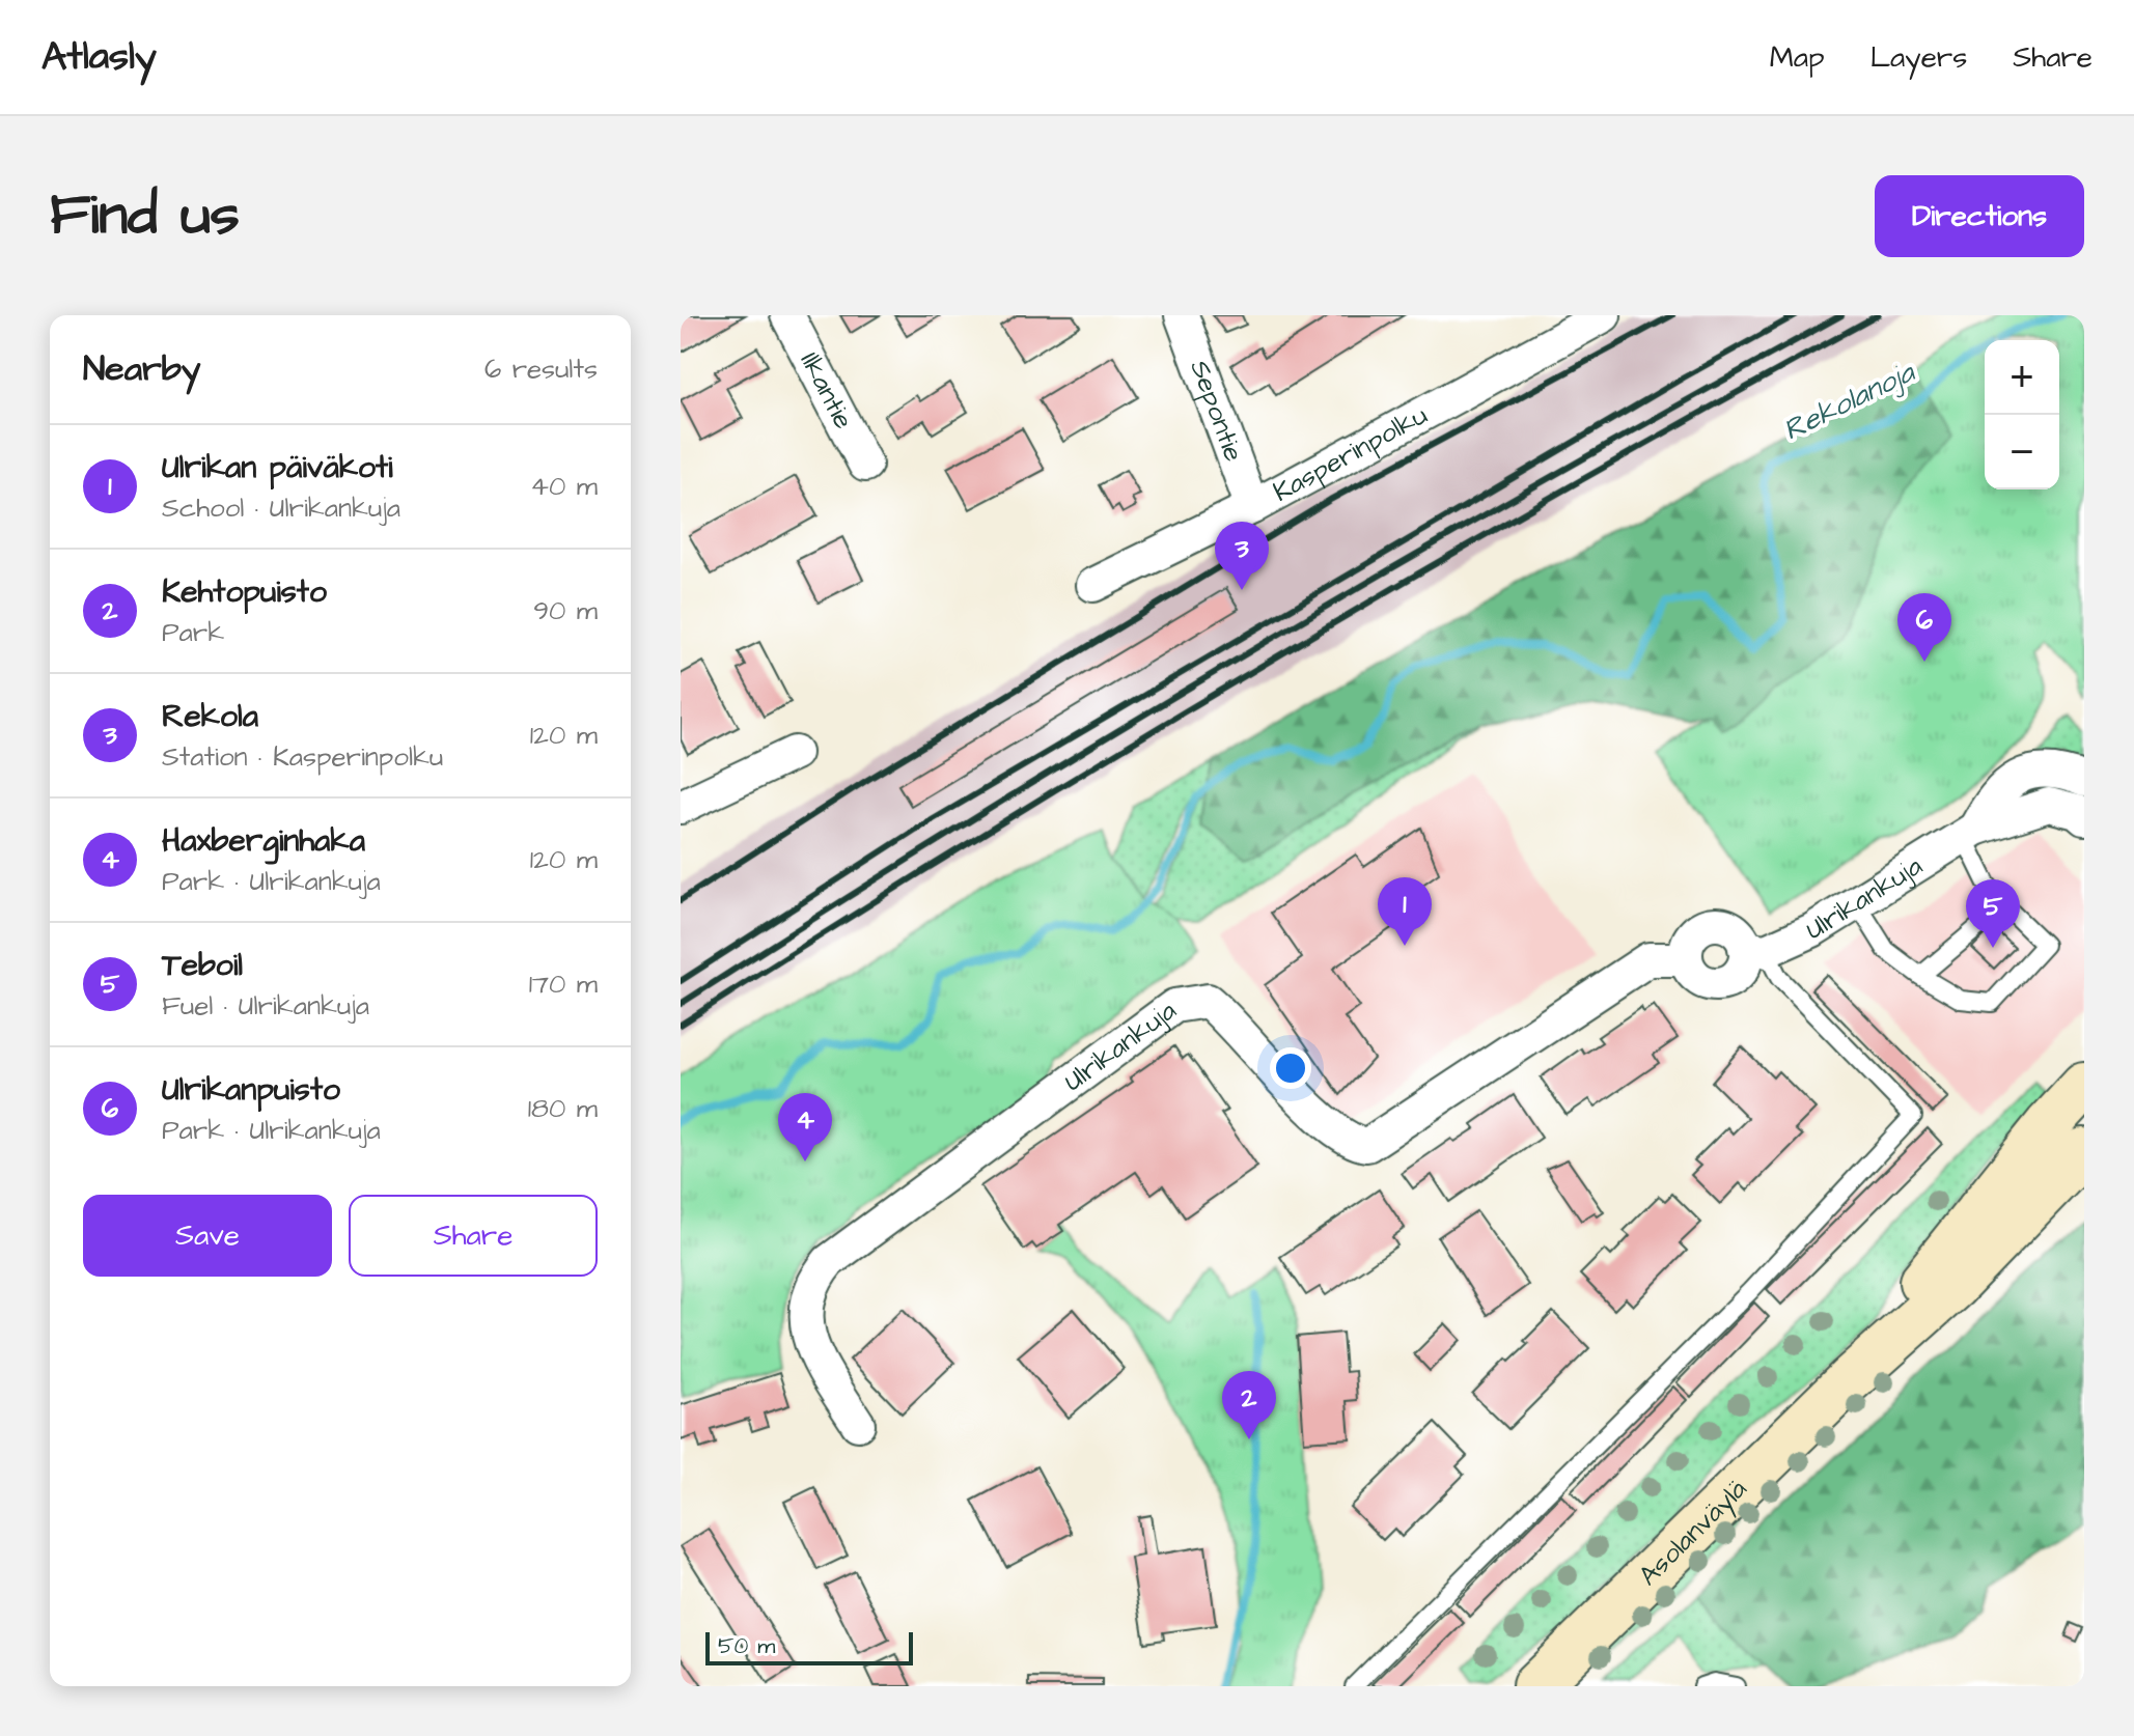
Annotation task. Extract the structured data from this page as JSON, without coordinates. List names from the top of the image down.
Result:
{
  "streets": {
    "main road": ["Asolanväylä"],
    "street": [
      "Ilkantie",
      "Sepontie",
      "Kasperinpolku",
      "Ulrikankuja"
    ]
  },
  "crossings": [
    ["Sepontie", "Kasperinpolku"]
  ],
  "water": ["Rekolanoja"],
  "scale_bar": "50 m",
  "page": {
    "header": "Atlasly",
    "nav": ["Map", "Layers", "Share"],
    "title": "Find us",
    "buttons": [
      "Directions",
      ["Save", "Share"]
    ],
    "heading": ["Nearby", "6 results"],
    "map_buttons": ["+", "−"],
    "list": [
      {
        "mark": "1",
        "name": "Ulrikan päiväkoti",
        "note": "School · Ulrikankuja",
        "value": "40 m"
      },
      {
        "mark": "2",
        "name": "Kehtopuisto",
        "note": "Park",
        "value": "90 m"
      },
      {
        "mark": "3",
        "name": "Rekola",
        "note": "Station · Kasperinpolku",
        "value": "120 m"
      },
      {
        "mark": "4",
        "name": "Haxberginhaka",
        "note": "Park · Ulrikankuja",
        "value": "120 m"
      },
      {
        "mark": "5",
        "name": "Teboil",
        "note": "Fuel · Ulrikankuja",
        "value": "170 m"
      },
      {
        "mark": "6",
        "name": "Ulrikanpuisto",
        "note": "Park · Ulrikankuja",
        "value": "180 m"
      }
    ],
    "pins": [
      "3",
      "6",
      "1",
      "5",
      "4",
      "2"
    ],
    "scale": "50 m"
  }
}
